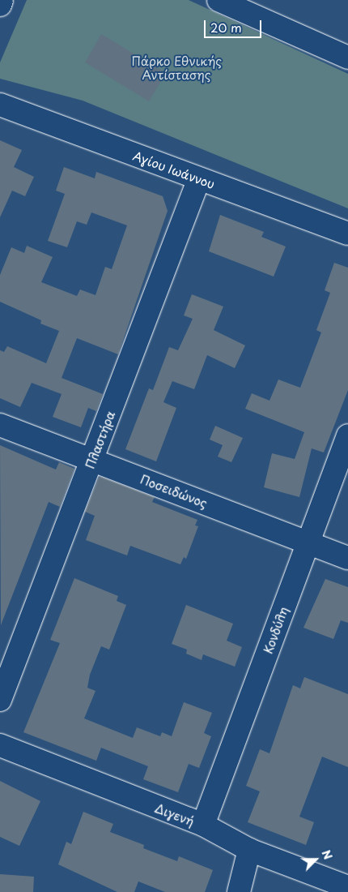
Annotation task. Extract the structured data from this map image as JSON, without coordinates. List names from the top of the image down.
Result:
{
  "streets": {
    "street": [
      "Αγίου Ιωάννου",
      "Πλαστήρα",
      "Ποσειδώνος",
      "Κονδύλη",
      "Διγενή"
    ]
  },
  "crossings": [
    ["Αγίου Ιωάννου", "Πλαστήρα"],
    ["Πλαστήρα", "Ποσειδώνος"],
    ["Ποσειδώνος", "Κονδύλη"],
    ["Κονδύλη", "Διγενή"]
  ],
  "parks": ["Πάρκο Εθνικής Αντίστασης"],
  "scale_bar": "20 m",
  "north": "top right"
}
